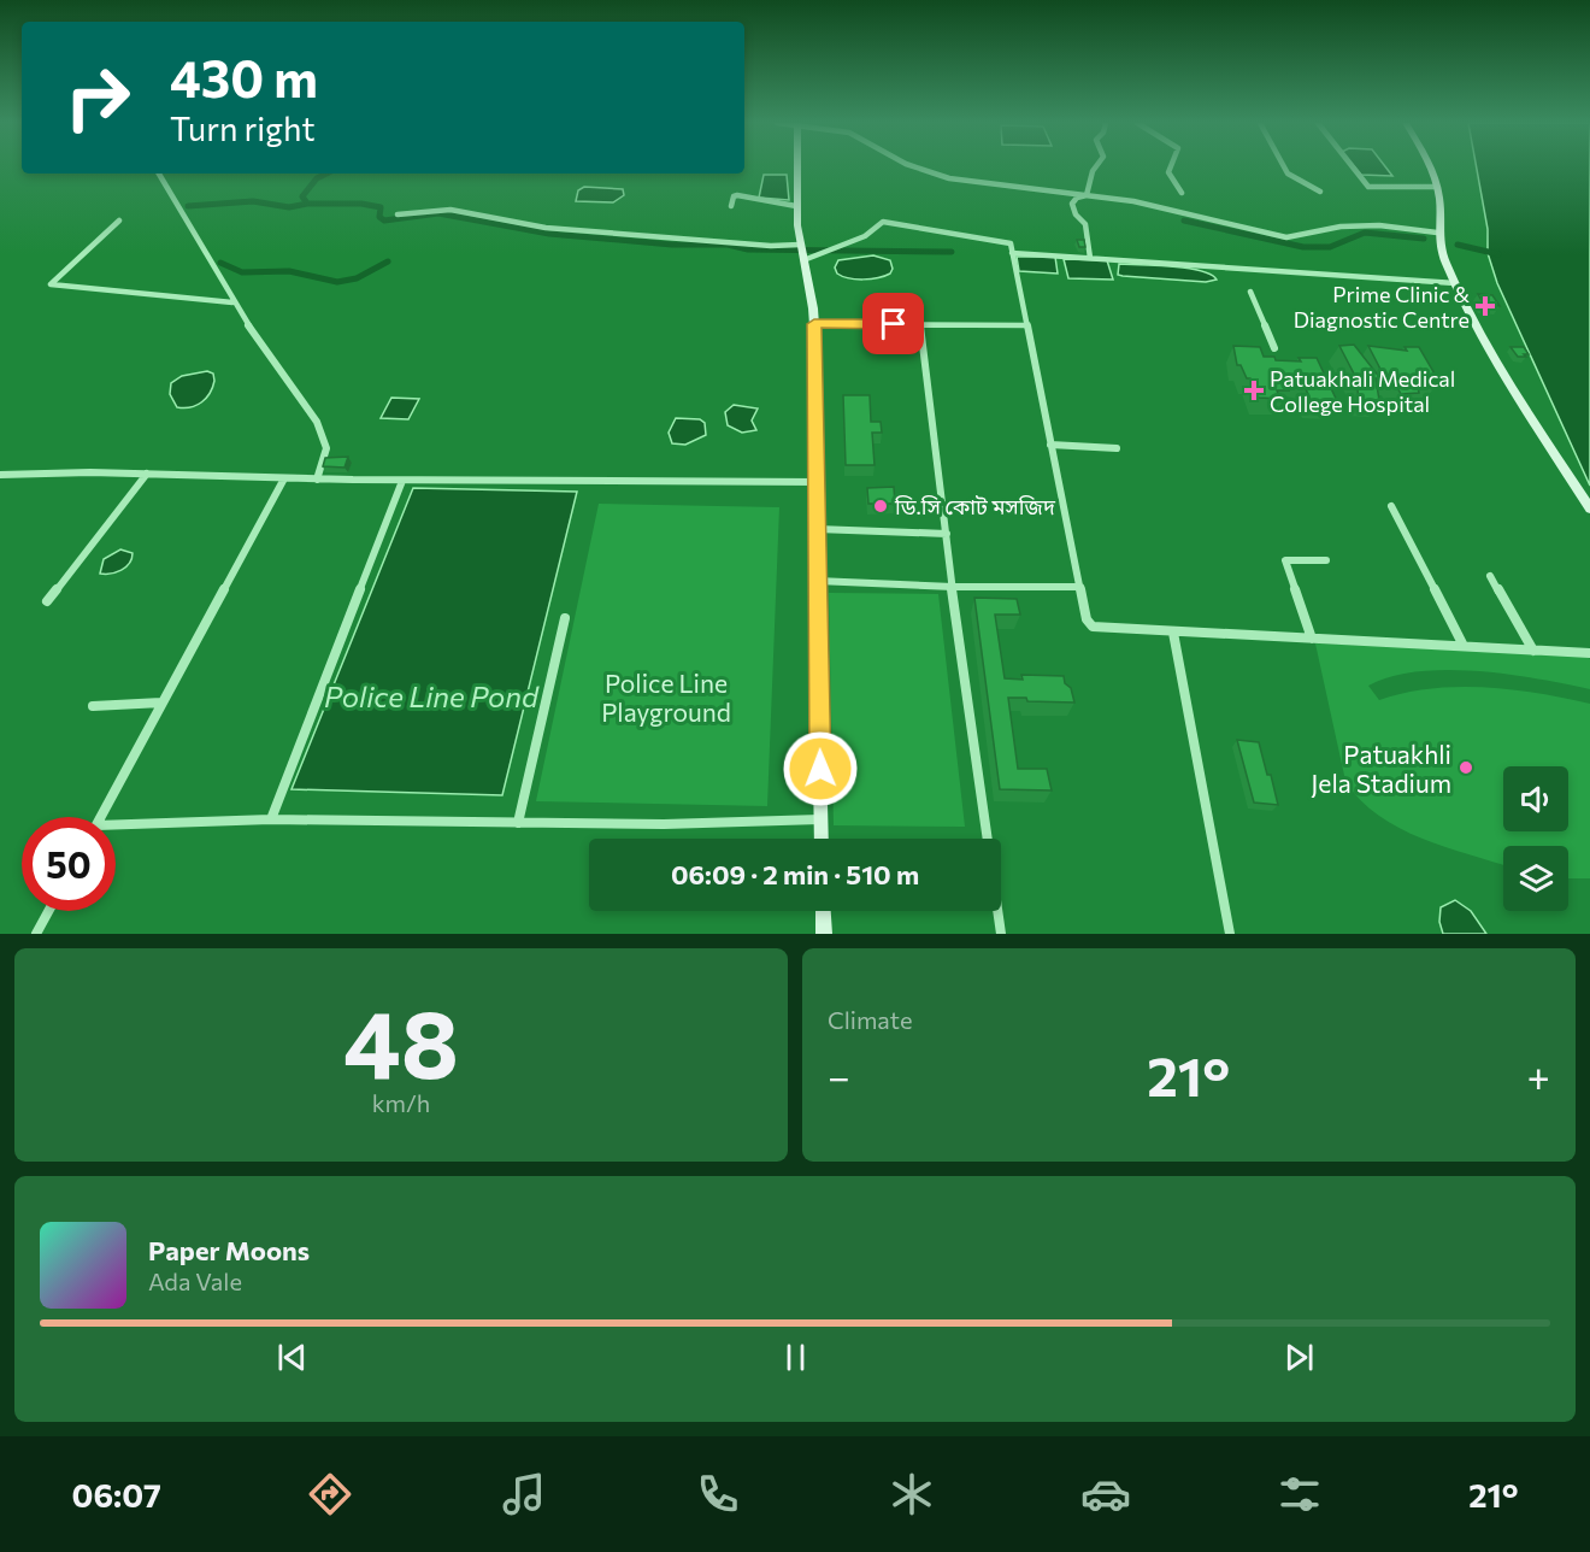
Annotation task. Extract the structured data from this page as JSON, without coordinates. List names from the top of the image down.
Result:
{
  "water": ["Police Line Pond"],
  "parks": ["Police Line Playground"],
  "places": {
    "health": ["Prime Clinic & Diagnostic Centre", "Patuakhali Medical College Hospital"],
    "other": ["ডি.সি কোট মসজিদ", "Patuakhli Jela Stadium"]
  },
  "page": {
    "turn": ["430 m", "Turn right"],
    "limit": "50",
    "trip": "06:09 · 2 min · 510 m",
    "tile": [
      ["48", "km/h"],
      "Climate"
    ],
    "heat": ["−", "21°", "+"],
    "song": ["Paper Moons", "Ada Vale"],
    "tabs": ["06:07", "21°"]
  }
}
